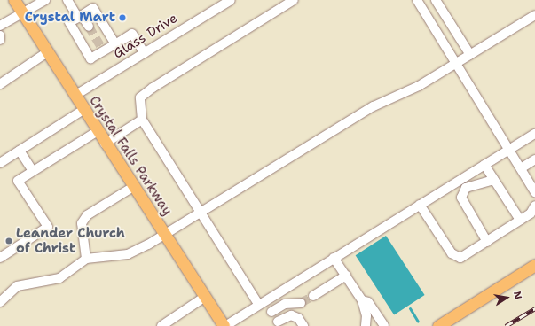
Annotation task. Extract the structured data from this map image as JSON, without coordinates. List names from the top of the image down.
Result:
{
  "streets": {
    "main road": ["Crystal Falls Parkway"],
    "street": ["Glass Drive"]
  },
  "crossings": [
    ["Glass Drive", "Crystal Falls Parkway"]
  ],
  "places": ["Crystal Mart", "Leander Church of Christ"],
  "north": "right"
}
